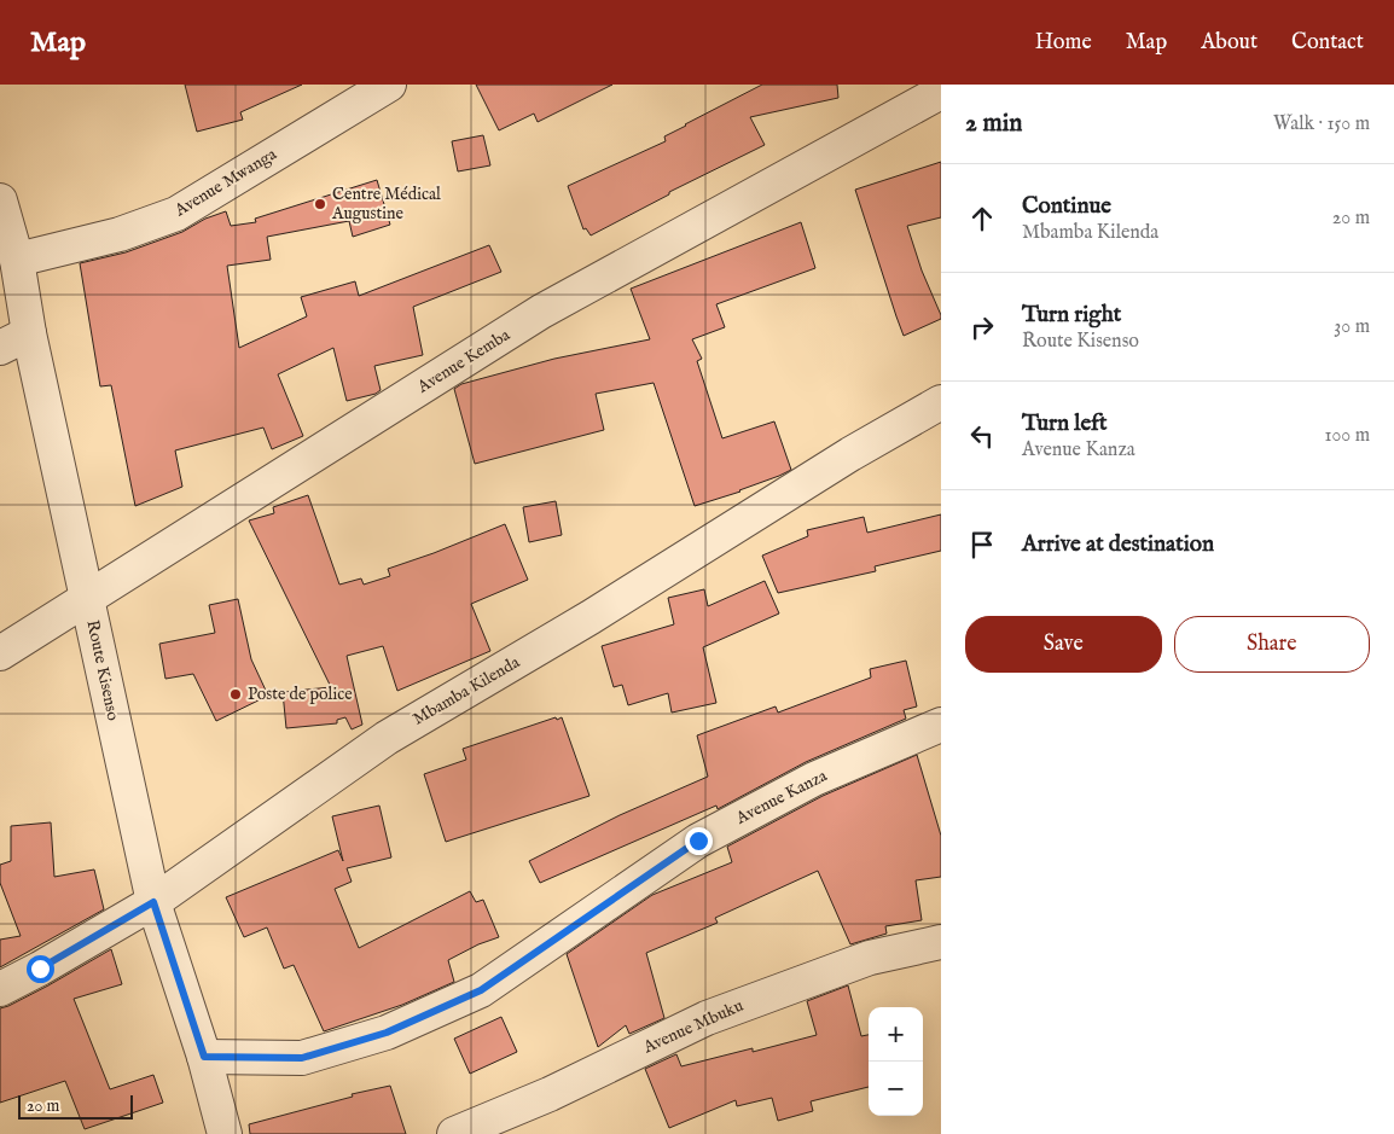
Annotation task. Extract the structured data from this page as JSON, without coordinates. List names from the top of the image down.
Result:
{
  "streets": {
    "street": [
      "Avenue Mwanga",
      "Avenue Kemba",
      "Route Kisenso",
      "Mbamba Kilenda",
      "Avenue Kanza",
      "Avenue Mbuku"
    ]
  },
  "crossings": [
    ["Avenue Mwanga", "Route Kisenso"],
    ["Avenue Kemba", "Route Kisenso"],
    ["Route Kisenso", "Mbamba Kilenda"],
    ["Route Kisenso", "Avenue Kanza"]
  ],
  "places": ["Centre Médical Augustine", "Poste de police"],
  "scale_bar": "20 m",
  "page": {
    "header": "Map",
    "nav": [
      "Home",
      "Map",
      "About",
      "Contact"
    ],
    "heading": ["2 min", "Walk · 150 m"],
    "list": [
      ["Continue", "Mbamba Kilenda", "20 m"],
      ["Turn right", "Route Kisenso", "30 m"],
      ["Turn left", "Avenue Kanza", "100 m"],
      "Arrive at destination"
    ],
    "buttons": ["Save", "Share"],
    "map_buttons": ["+", "−"],
    "scale": "20 m"
  }
}
